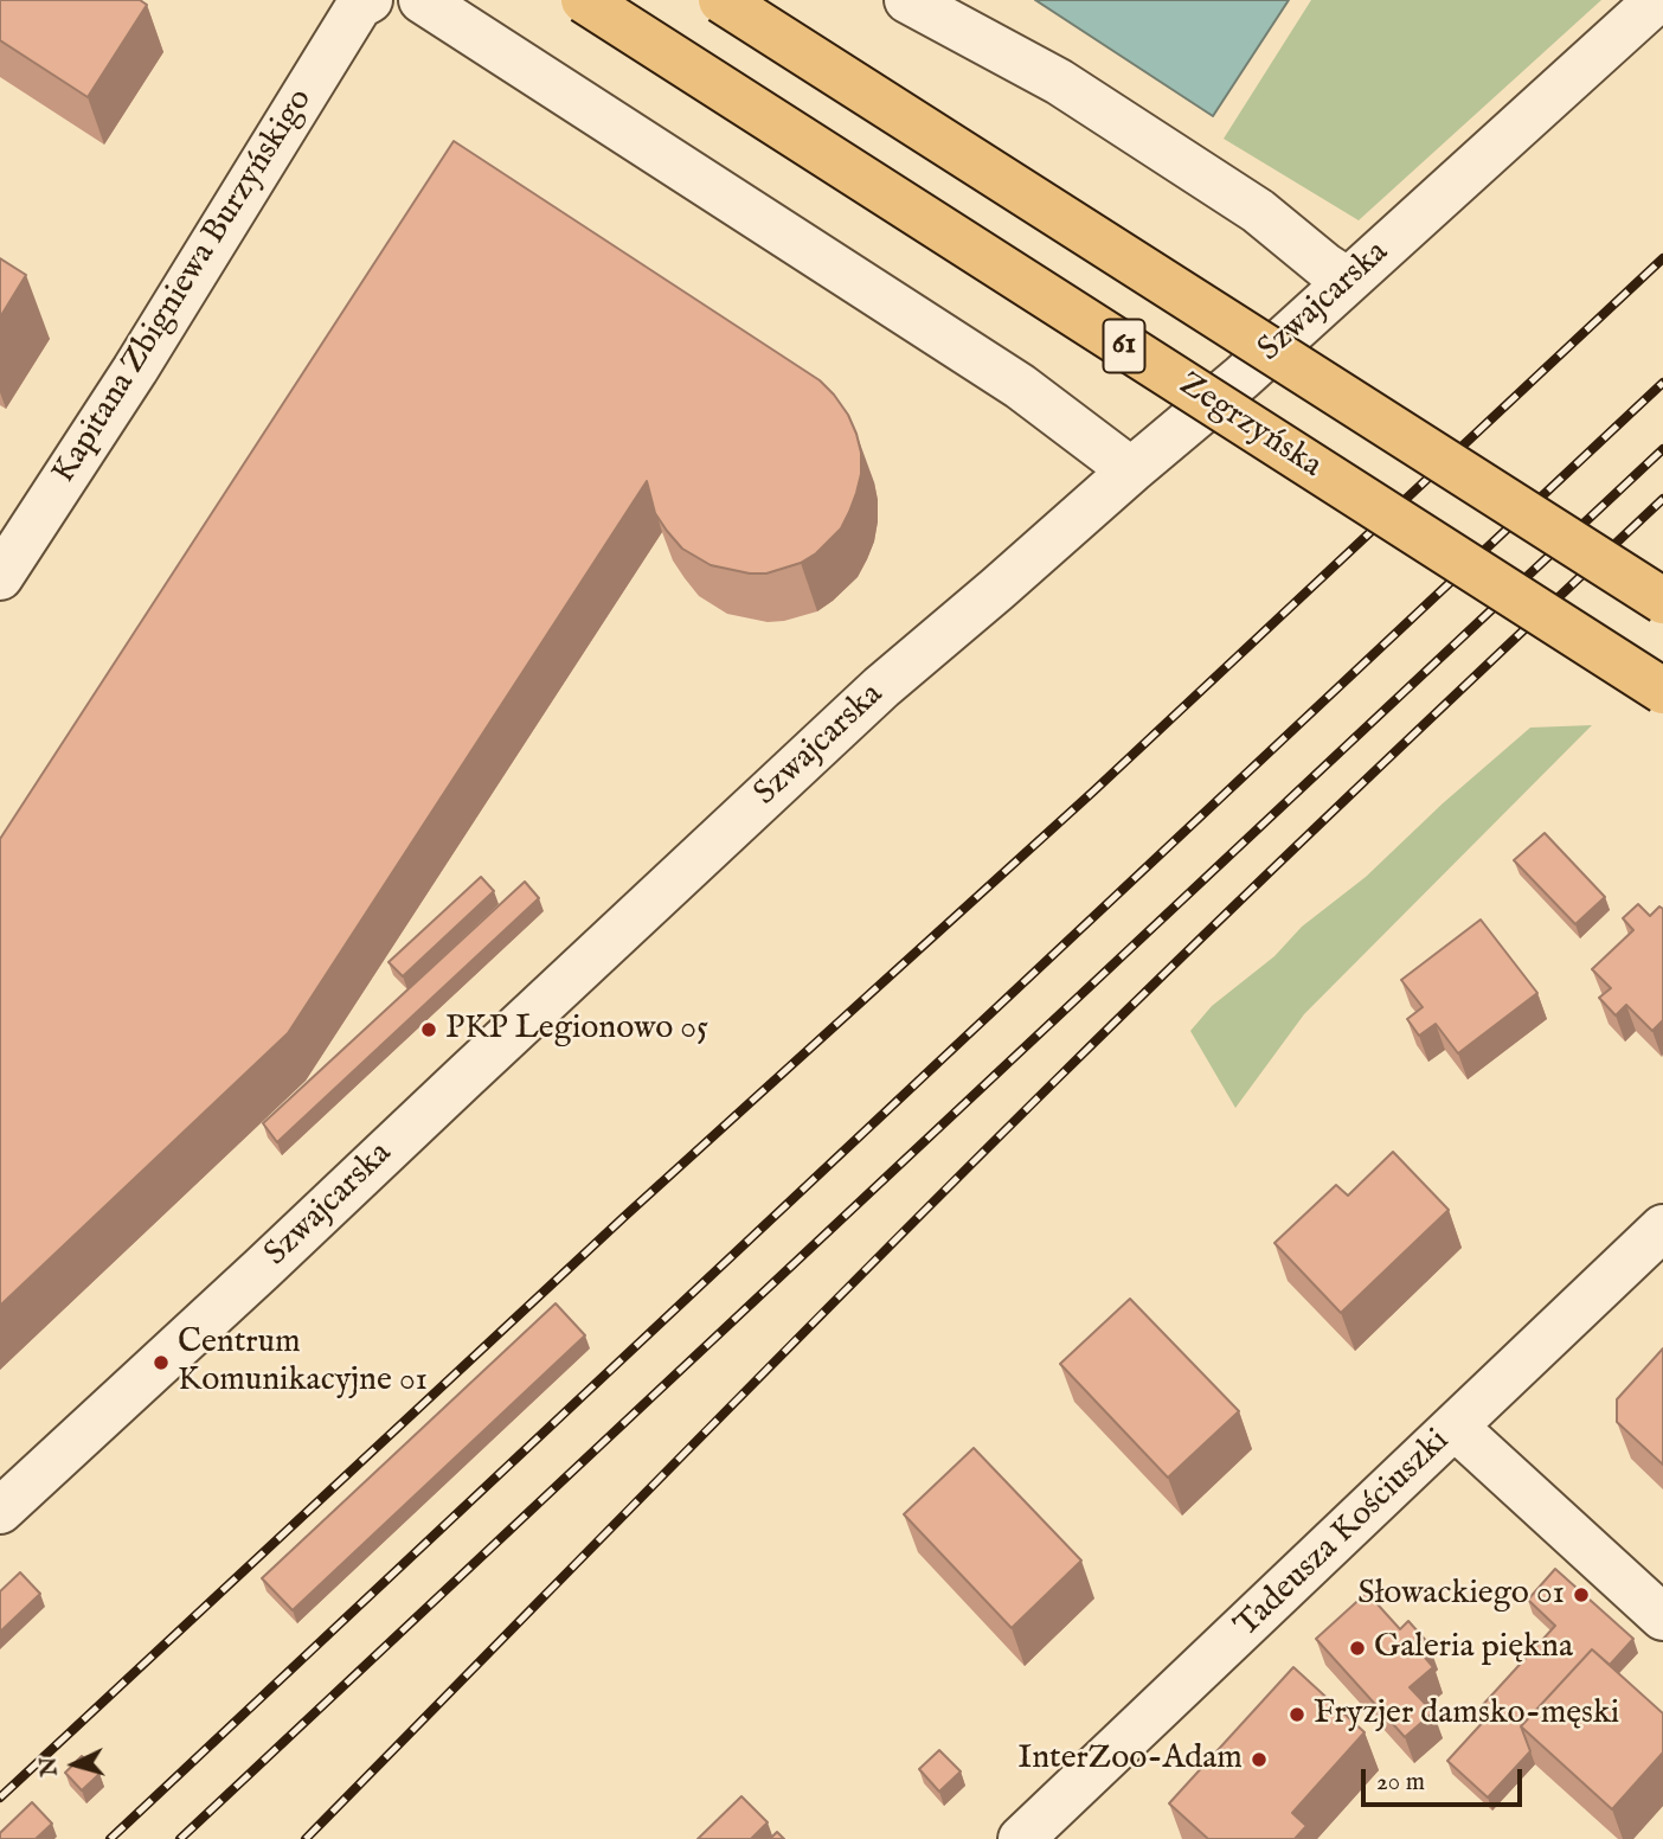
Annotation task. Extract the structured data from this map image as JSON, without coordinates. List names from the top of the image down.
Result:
{
  "streets": {
    "main road": ["61", "Zegrzyńska"],
    "street": ["Kapitana Zbigniewa Burzyńskigo", "Szwajcarska", "Tadeusza Kościuszki"]
  },
  "places": [
    "PKP Legionowo 05",
    "Centrum Komunikacyjne 01",
    "Słowackiego 01",
    "Galeria piękna",
    "Fryzjer damsko-męski",
    "InterZoo-Adam"
  ],
  "scale_bar": "20 m",
  "north": "left"
}
